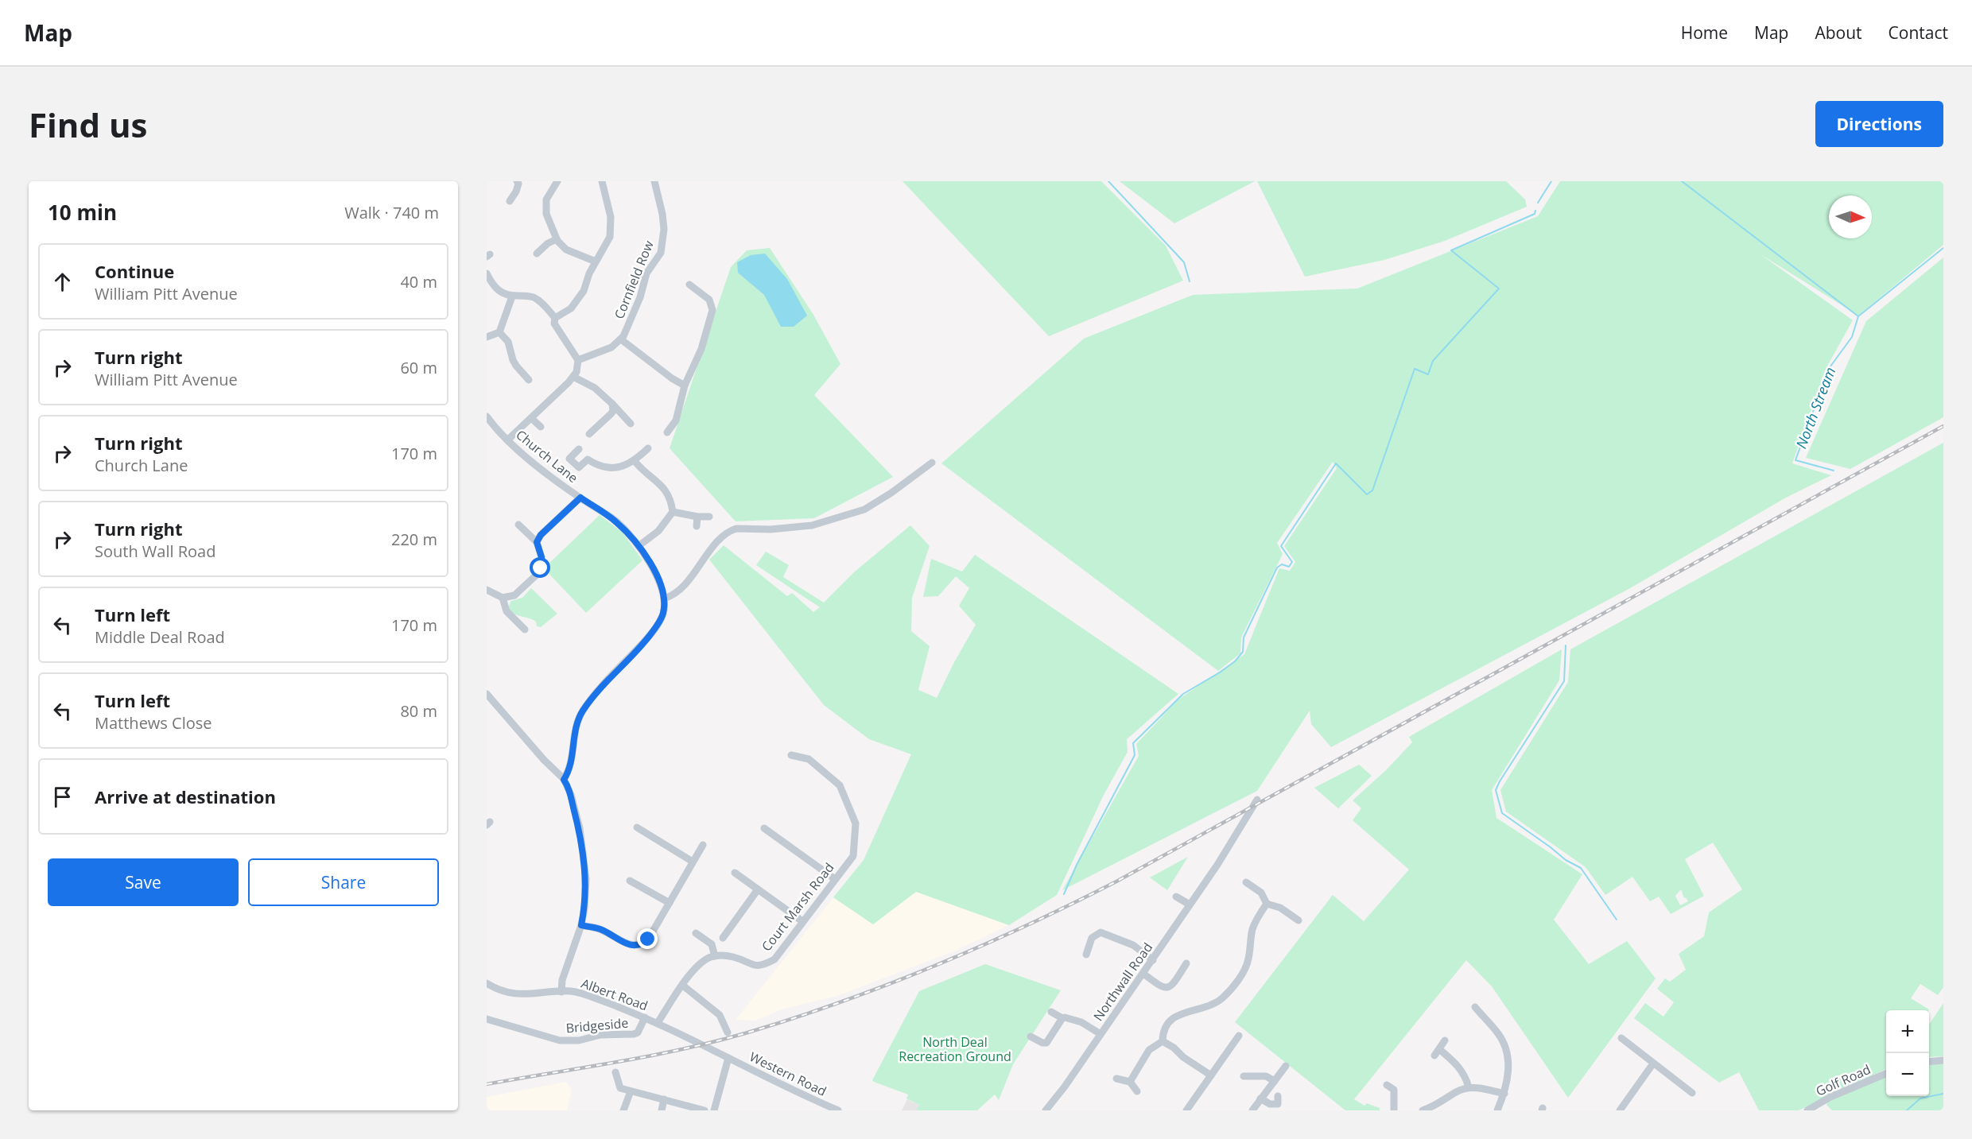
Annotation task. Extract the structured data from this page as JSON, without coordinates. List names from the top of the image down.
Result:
{
  "streets": {
    "street": [
      "Cornfield Row",
      "Church Lane",
      "Court Marsh Road",
      "Northwall Road",
      "Albert Road",
      "Bridgeside",
      "Western Road",
      "Golf Road"
    ]
  },
  "crossings": [
    ["Albert Road", "Bridgeside"],
    ["Albert Road", "Western Road"]
  ],
  "water": ["North Stream"],
  "parks": ["North Deal Recreation Ground"],
  "north": "right",
  "page": {
    "header": "Map",
    "nav": [
      "Home",
      "Map",
      "About",
      "Contact"
    ],
    "buttons": [
      "Directions",
      ["Save", "Share"]
    ],
    "title": "Find us",
    "heading": ["10 min", "Walk · 740 m"],
    "list": [
      ["Continue", "William Pitt Avenue", "40 m"],
      ["Turn right", "William Pitt Avenue", "60 m"],
      ["Turn right", "Church Lane", "170 m"],
      ["Turn right", "South Wall Road", "220 m"],
      ["Turn left", "Middle Deal Road", "170 m"],
      ["Turn left", "Matthews Close", "80 m"],
      "Arrive at destination"
    ],
    "map_buttons": ["+", "−"]
  }
}
